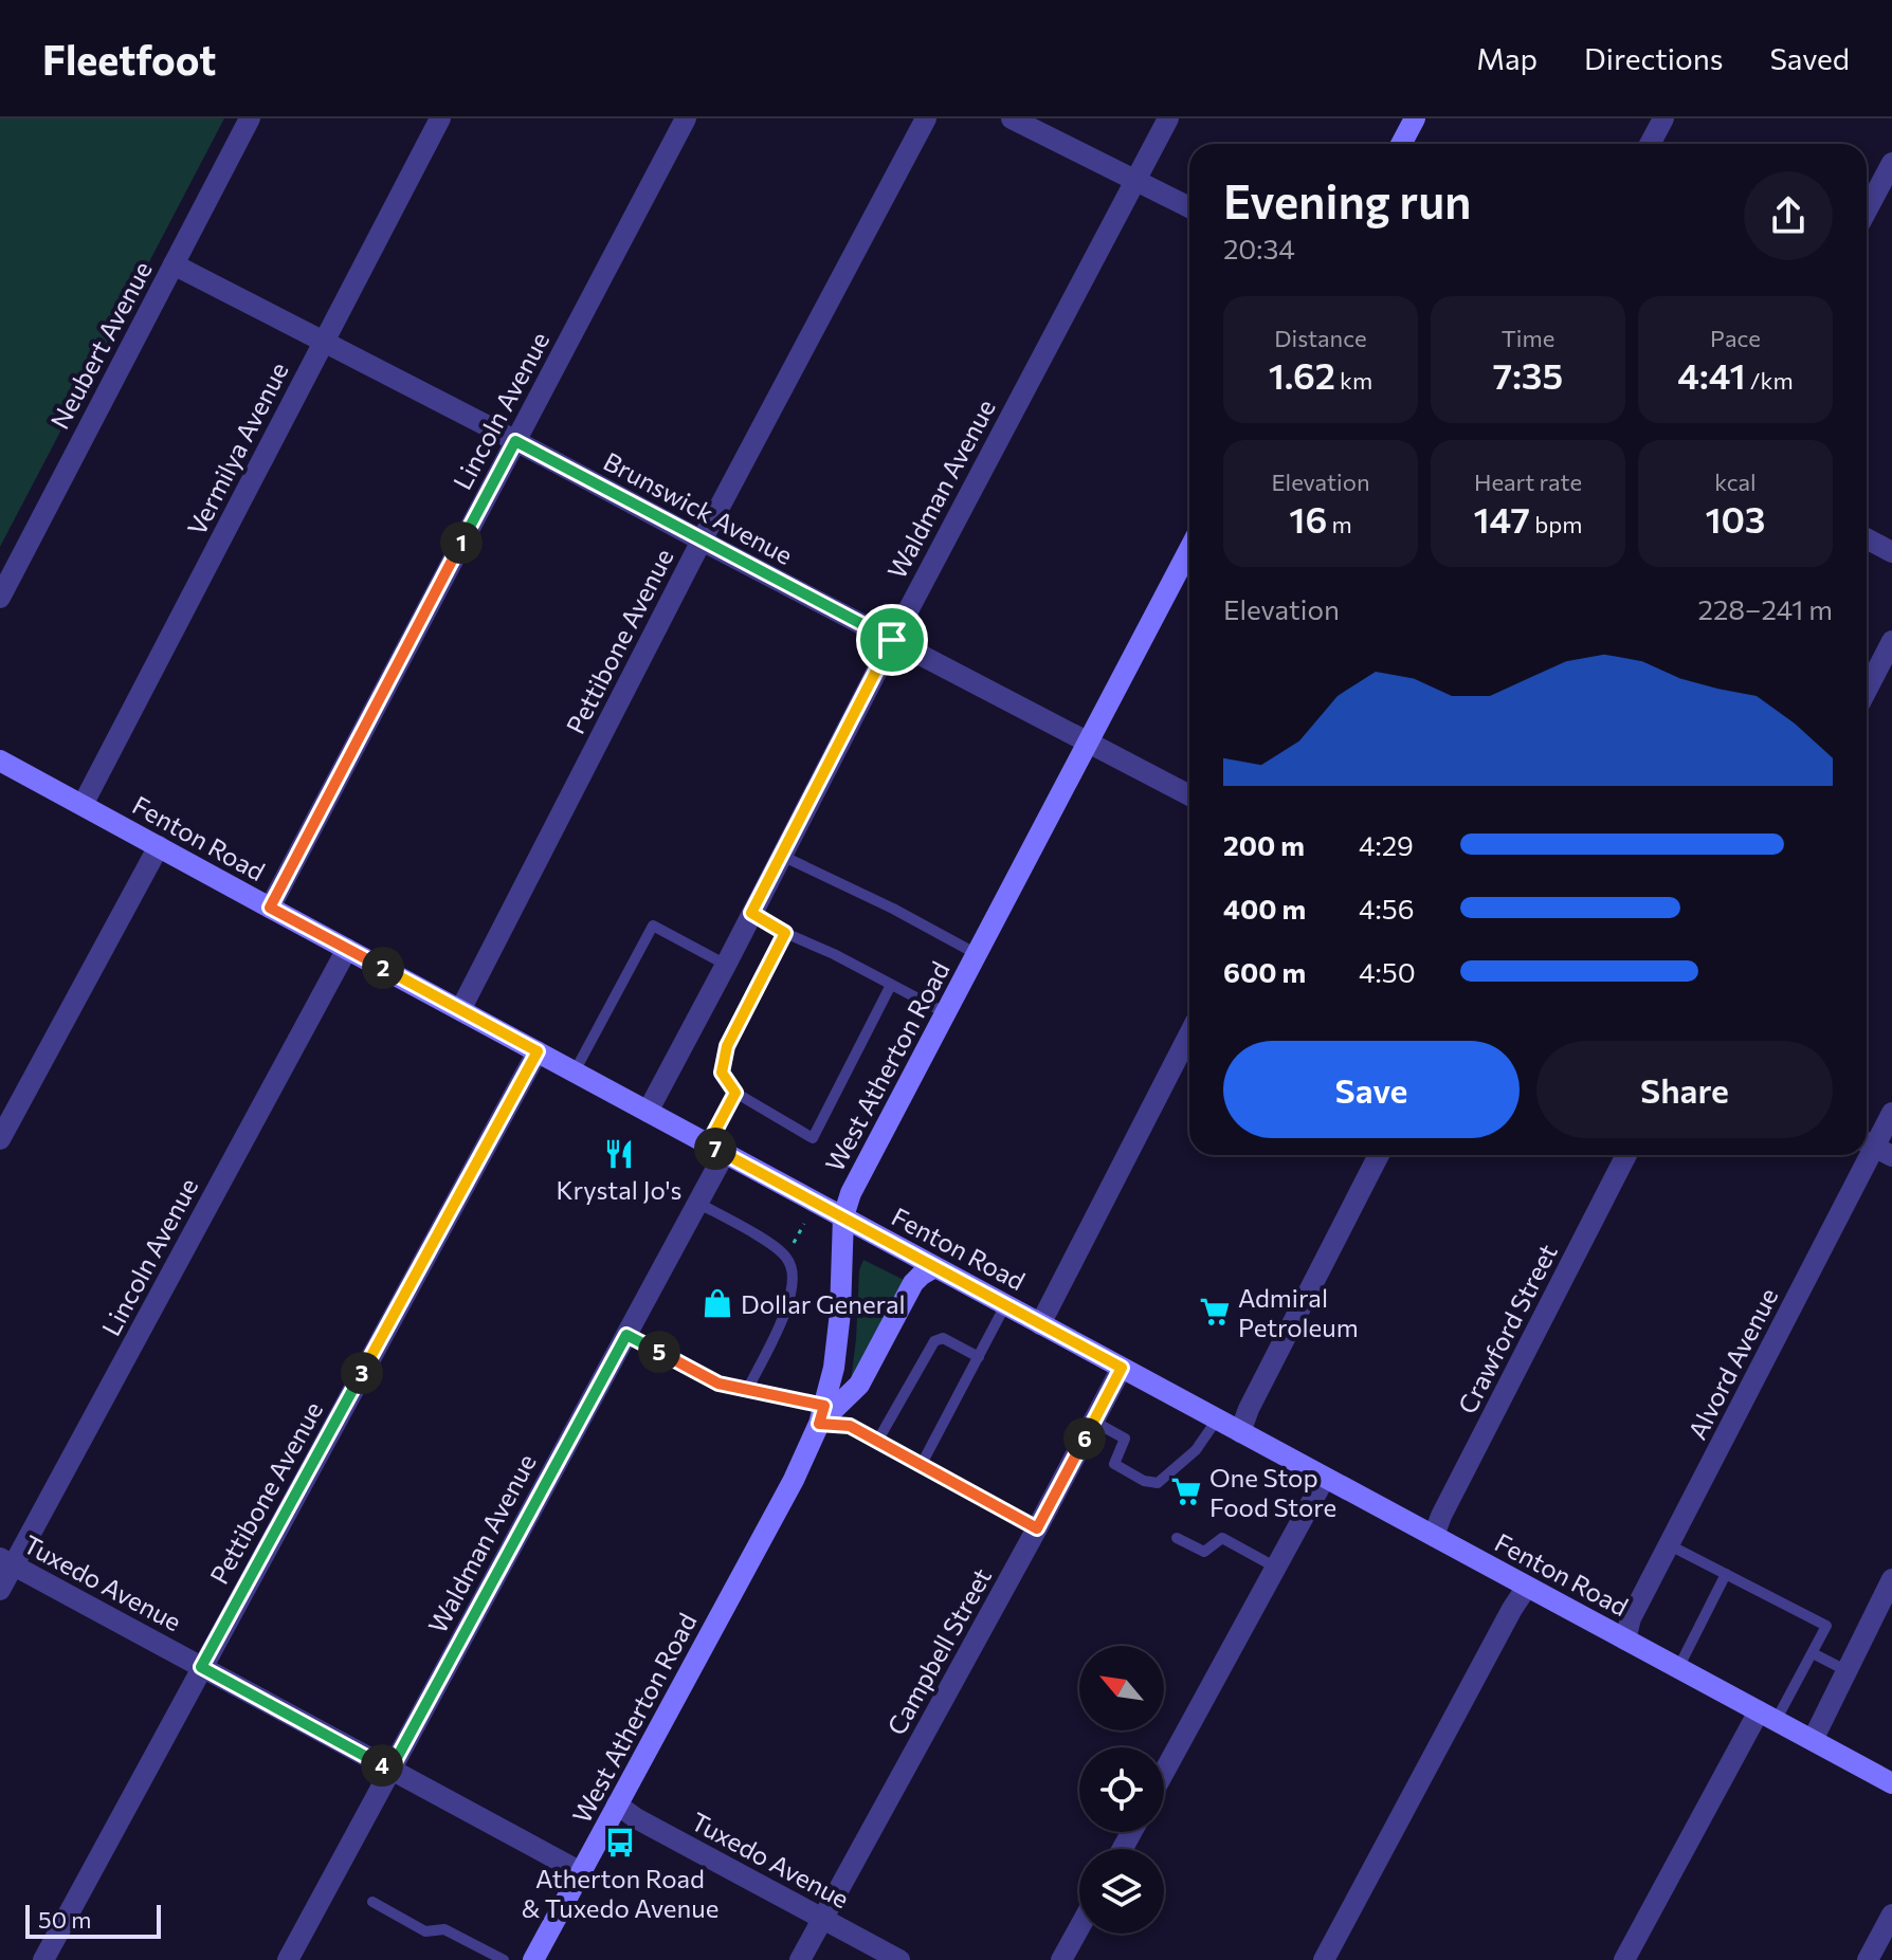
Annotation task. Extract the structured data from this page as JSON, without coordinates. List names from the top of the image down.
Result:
{
  "streets": {
    "street": [
      "Neubert Avenue",
      "Lincoln Avenue",
      "Vermilya Avenue",
      "Waldman Avenue",
      "Brunswick Avenue",
      "Pettibone Avenue",
      "Fenton Road",
      "West Atherton Road",
      "Crawford Street",
      "Alvord Avenue",
      "Tuxedo Avenue",
      "Campbell Street"
    ]
  },
  "crossings": [
    ["Neubert Avenue", "Brunswick Avenue"],
    ["Lincoln Avenue", "Brunswick Avenue"],
    ["Lincoln Avenue", "Fenton Road"],
    ["Lincoln Avenue", "Tuxedo Avenue"],
    ["Vermilya Avenue", "Brunswick Avenue"],
    ["Vermilya Avenue", "Fenton Road"],
    ["Waldman Avenue", "Brunswick Avenue"],
    ["Waldman Avenue", "Fenton Road"],
    ["Waldman Avenue", "Tuxedo Avenue"],
    ["Brunswick Avenue", "Pettibone Avenue"],
    ["Brunswick Avenue", "West Atherton Road"],
    ["Pettibone Avenue", "Fenton Road"],
    ["Pettibone Avenue", "Tuxedo Avenue"],
    ["Fenton Road", "West Atherton Road"],
    ["Fenton Road", "Crawford Street"],
    ["Fenton Road", "Alvord Avenue"],
    ["Fenton Road", "Campbell Street"],
    ["West Atherton Road", "Tuxedo Avenue"],
    ["Tuxedo Avenue", "Campbell Street"]
  ],
  "places": {
    "restaurant": ["Krystal Jo's"],
    "shop": ["Dollar General"],
    "supermarket": ["Admiral Petroleum", "One Stop Food Store"],
    "bus stop": ["Atherton Road & Tuxedo Avenue"]
  },
  "scale_bar": "50 m",
  "north": "top left",
  "page": {
    "header": "Fleetfoot",
    "nav": ["Map", "Directions", "Saved"],
    "heading": ["Evening run", "20:34"],
    "stats": [
      ["Distance", "1.62 km"],
      ["Time", "7:35"],
      ["Pace", "4:41 /km"],
      ["Elevation", "16 m"],
      ["Heart rate", "147 bpm"],
      ["kcal", "103"]
    ],
    "pins": [
      "1",
      "2",
      "7",
      "5",
      "3",
      "6",
      "4"
    ],
    "chart": ["Elevation", "228–241 m"],
    "list": [
      {
        "name": "200 m",
        "note": "4:29"
      },
      {
        "name": "400 m",
        "note": "4:56"
      },
      {
        "name": "600 m",
        "note": "4:50"
      }
    ],
    "buttons": ["Save", "Share"],
    "scale": "50 m"
  }
}
